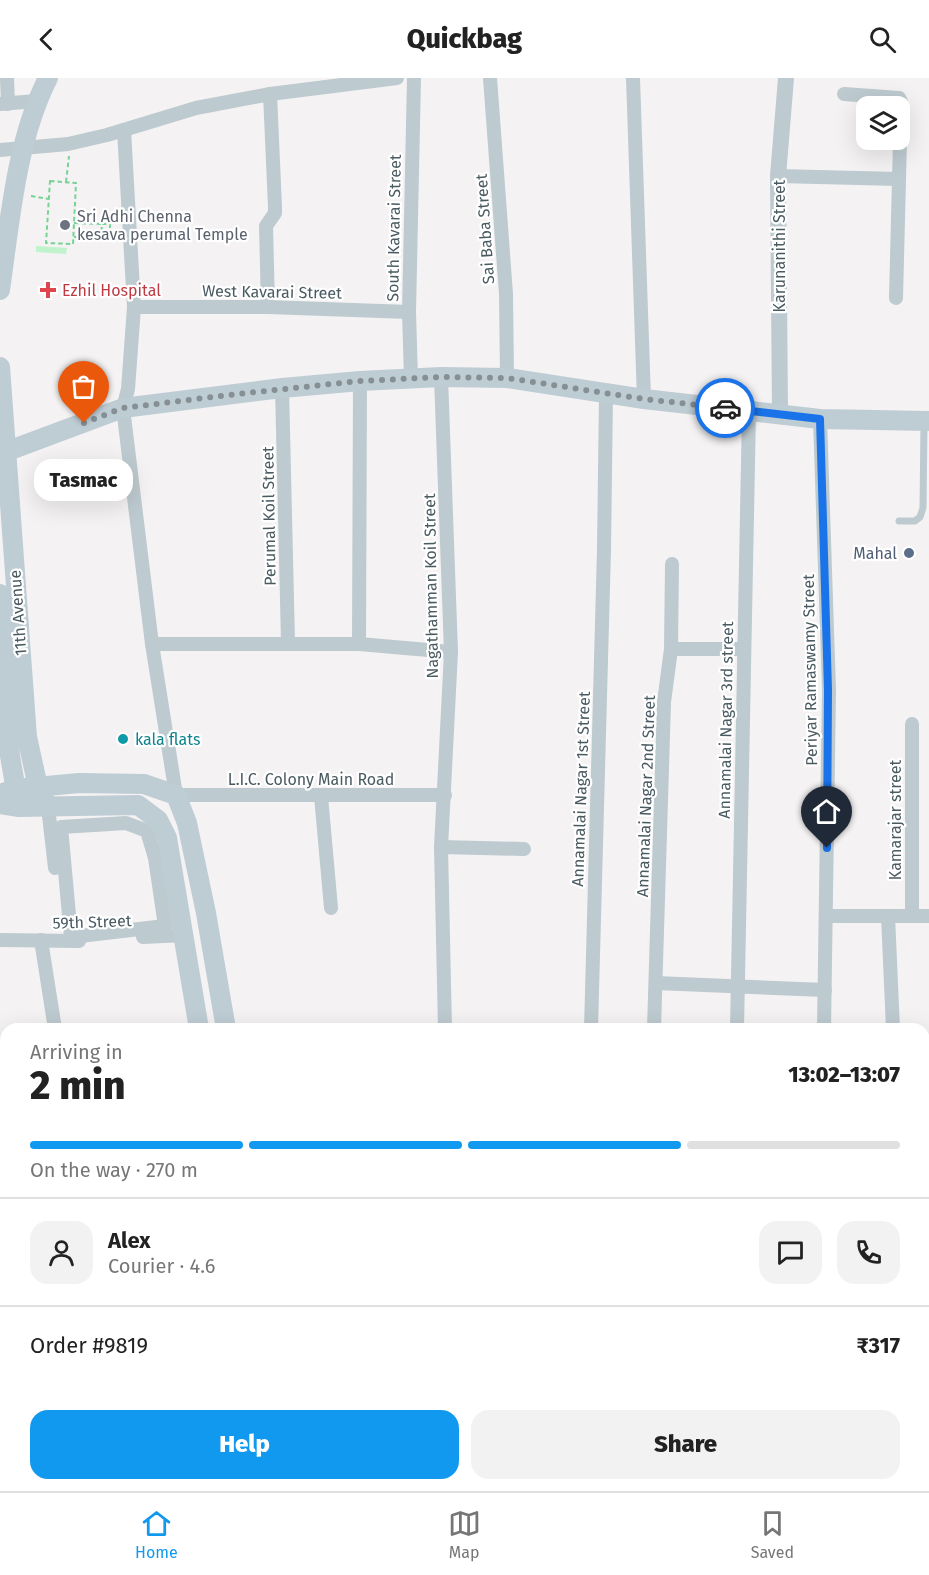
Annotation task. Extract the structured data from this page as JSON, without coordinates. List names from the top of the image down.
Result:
{
  "streets": {
    "main road": ["11th Avenue"],
    "street": [
      "South Kavarai Street",
      "Sai Baba Street",
      "Karunanithi Street",
      "West Kavarai Street",
      "Perumal Koil Street",
      "Nagathamman Koil Street",
      "Periyar Ramaswamy Street",
      "Annamalai Nagar 3rd street",
      "L.I.C. Colony Main Road",
      "Annamalai Nagar 1st Street",
      "Annamalai Nagar 2nd Street",
      "Kamarajar street",
      "59th Street"
    ]
  },
  "crossings": [
    ["South Kavarai Street", "West Kavarai Street"],
    ["Nagathamman Koil Street", "L.I.C. Colony Main Road"]
  ],
  "places": {
    "other": [
      "Sri Adhi Chenna kesava perumal Temple",
      "Tasmac",
      "Mahal",
      "kala flats"
    ],
    "health": ["Ezhil Hospital"]
  },
  "page": {
    "header": "Quickbag",
    "bubble": "Tasmac",
    "heading": ["2 min", "Arriving in", "13:02–13:07"],
    "panel": [
      "Alex",
      "Courier · 4.6",
      "Order #9819",
      "₹317"
    ],
    "bar": "On the way · 270 m",
    "buttons": ["Help", "Share"],
    "tabs": ["Home", "Map", "Saved"]
  }
}
